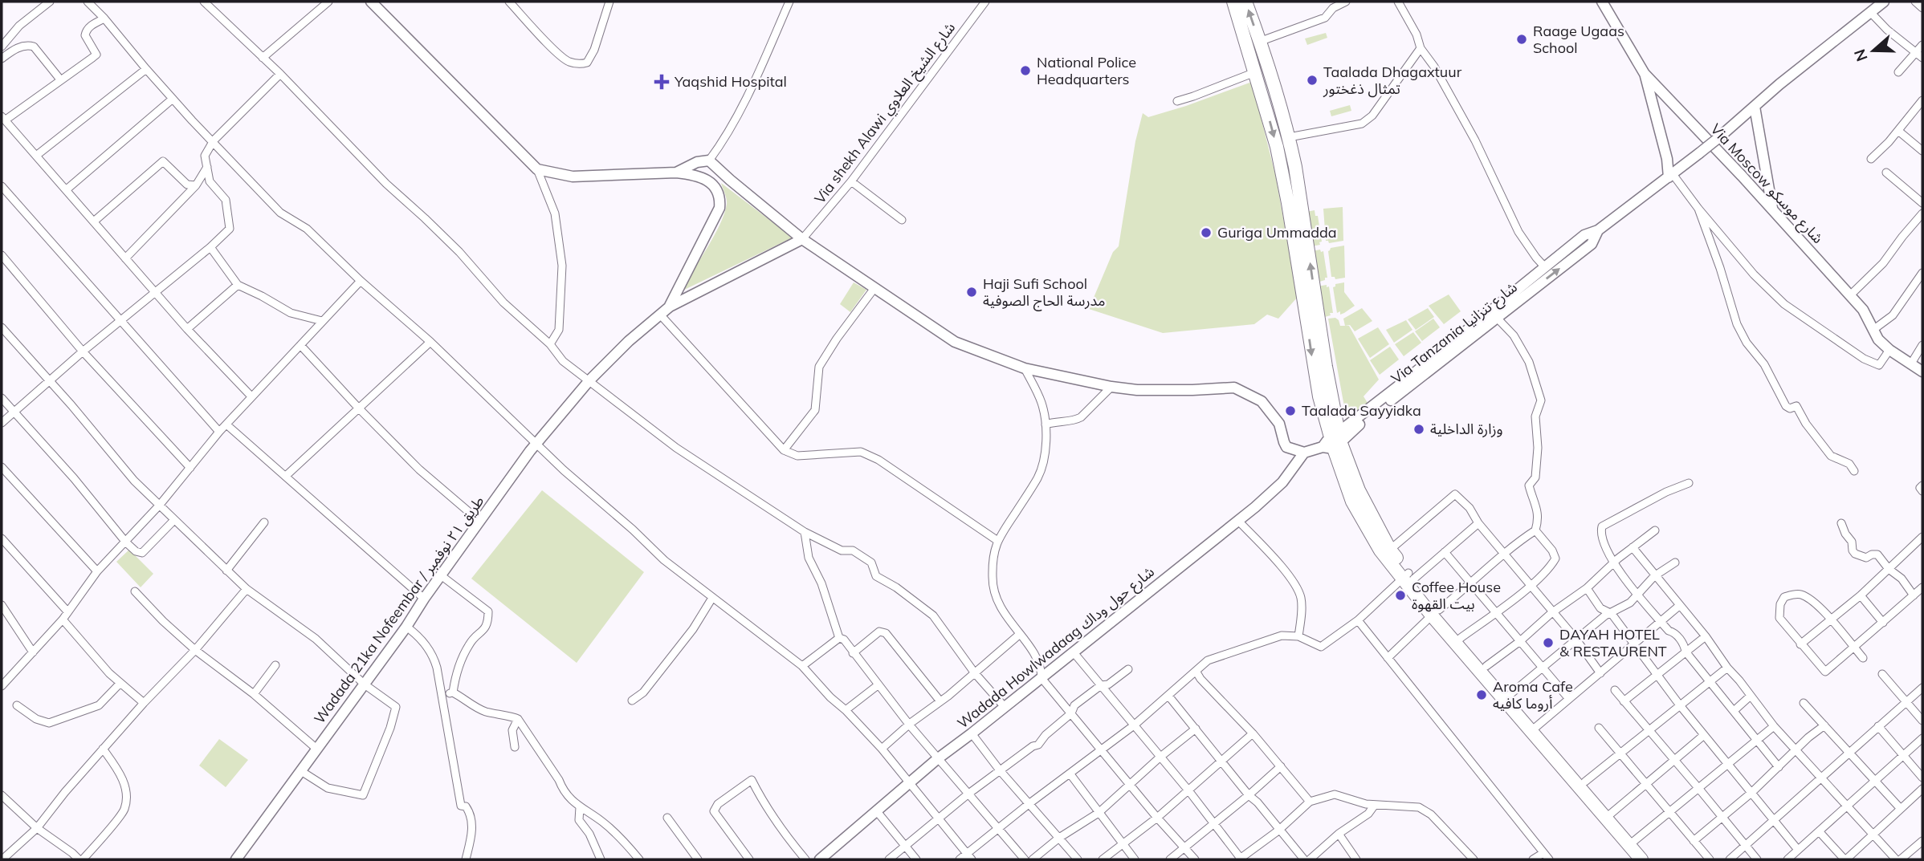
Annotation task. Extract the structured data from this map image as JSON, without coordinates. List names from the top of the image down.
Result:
{
  "streets": {
    "street": [
      "Via shekh Alawi شارع الشيخ العلاوي",
      "Via Moscow شارع موسكو",
      "Via Tanzania شارع تنزانيا",
      "Wadada 21ka Nofeembar / طريق ٢١ نوفمبر",
      "Wadada Howlwadaag شارع حول وداك"
    ]
  },
  "crossings": [
    ["Via Tanzania شارع تنزانيا", "Wadada Howlwadaag شارع حول وداك"]
  ],
  "places": {
    "other": [
      "Raage Ugaas School",
      "National Police Headquarters",
      "Taalada Dhagaxtuur تمثال ذغختور",
      "Guriga Ummadda",
      "Haji Sufi School مدرسة الحاج الصوفية",
      "Taalada Sayyidka",
      "وزارة الداخلية",
      "Coffee House بيت القهوة",
      "DAYAH HOTEL & RESTAURENT",
      "Aroma Cafe أروما كافيه"
    ],
    "health": ["Yaqshid Hospital"]
  },
  "north": "left"
}
